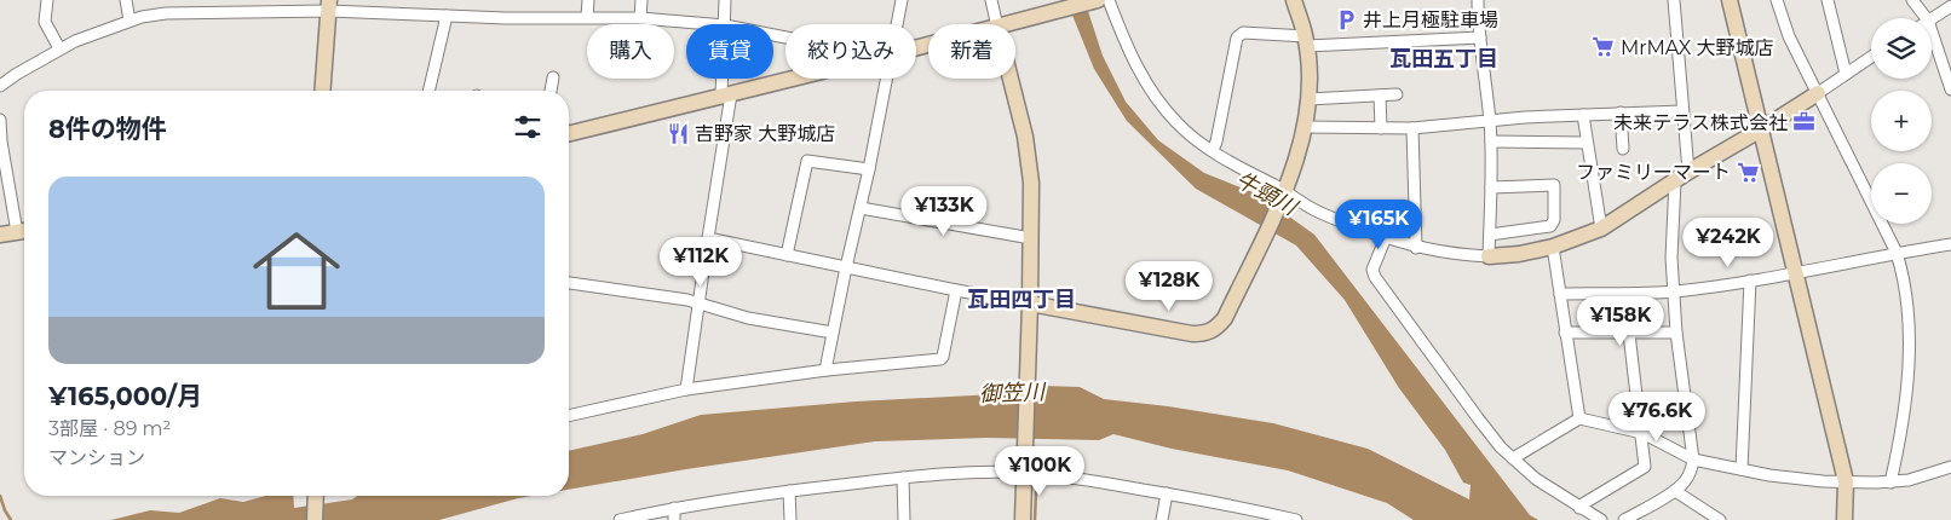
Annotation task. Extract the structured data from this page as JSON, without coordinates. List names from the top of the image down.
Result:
{
  "districts": ["瓦田五丁目", "瓦田四丁目"],
  "water": ["牛頸川", "御笠川"],
  "places": {
    "parking": ["井上月極駐車場"],
    "supermarket": ["MrMAX 大野城店", "ファミリーマート"],
    "office": ["未来テラス株式会社"],
    "restaurant": ["吉野家 大野城店"]
  },
  "page": {
    "map_buttons": ["+", "−"],
    "chip": [
      "購入",
      "賃貸",
      "絞り込み",
      "新着"
    ],
    "heading": "8件の物件",
    "list": [
      {
        "name": "¥165,000/月",
        "note": "3部屋 · 89 m² · マンション"
      }
    ],
    "price": [
      "¥133K",
      "¥165K",
      "¥242K",
      "¥112K",
      "¥128K",
      "¥158K",
      "¥76.6K",
      "¥100K"
    ]
  }
}
